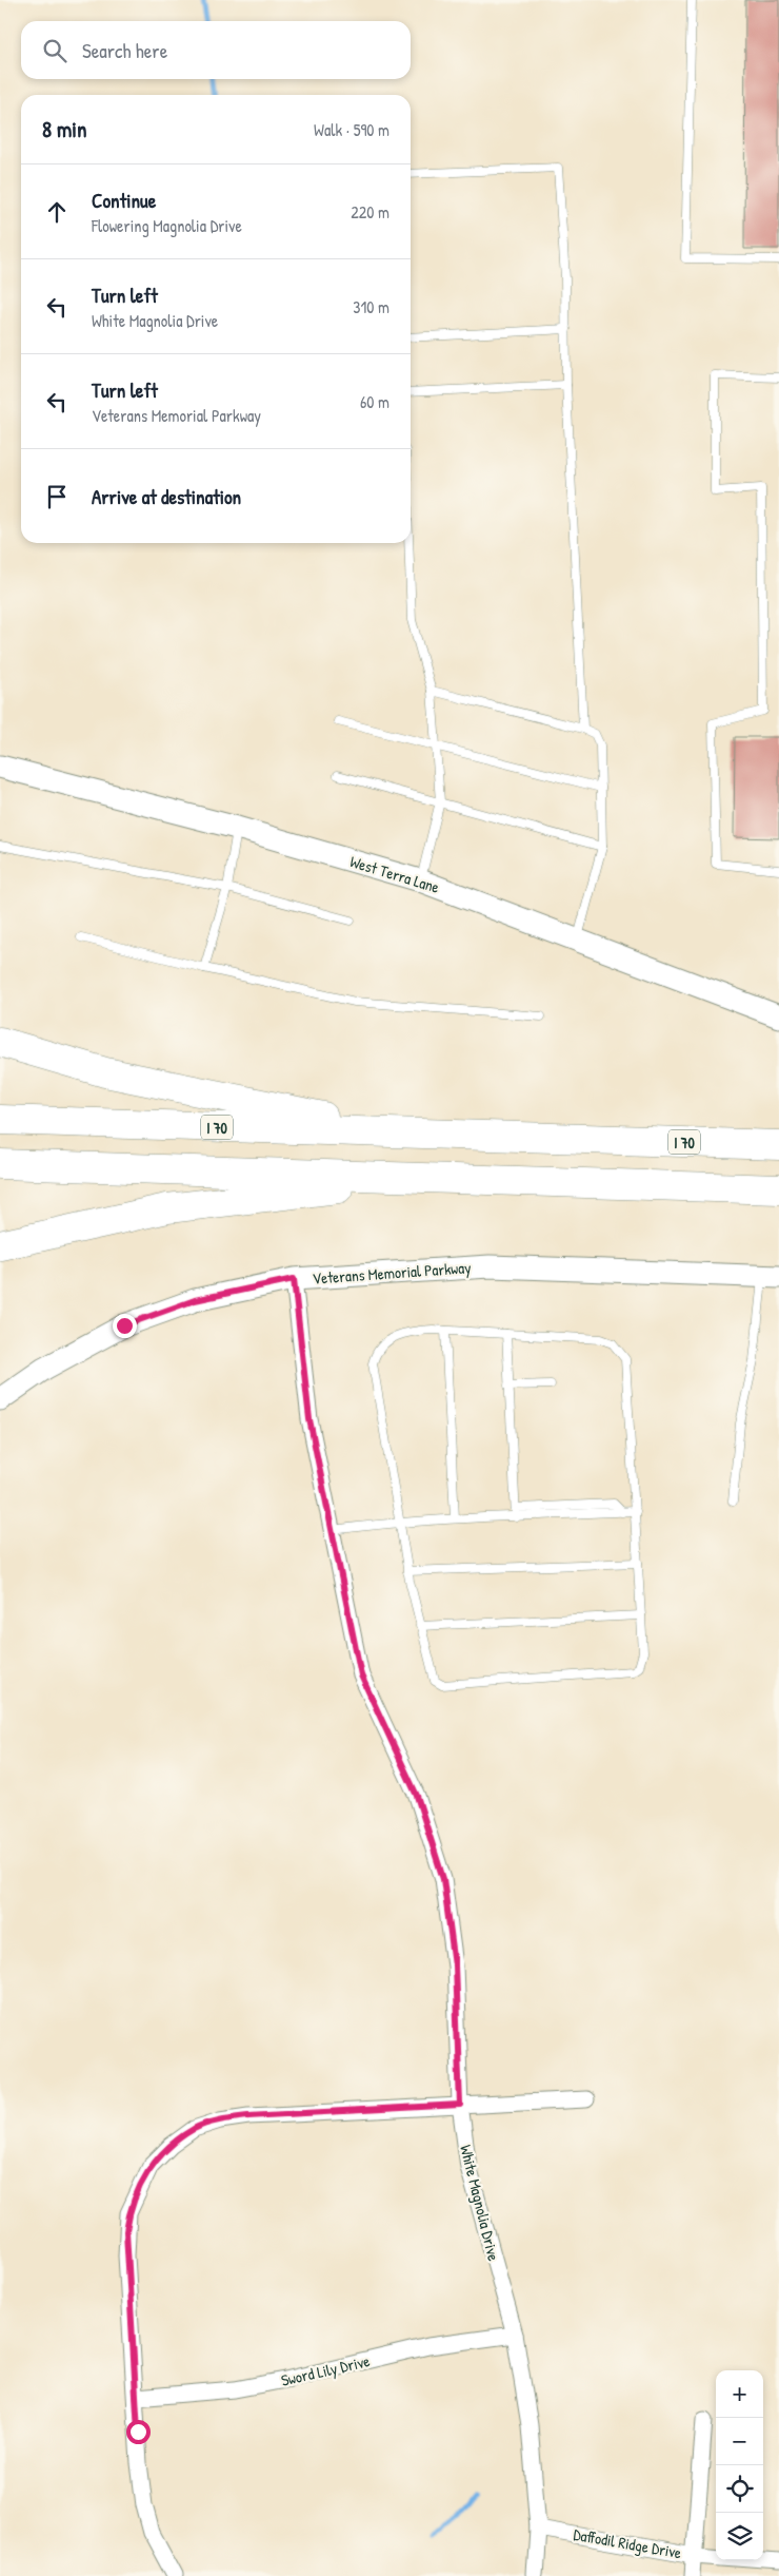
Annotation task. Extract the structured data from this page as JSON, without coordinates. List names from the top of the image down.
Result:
{
  "streets": {
    "highway": ["I 70"],
    "street": [
      "West Terra Lane",
      "Veterans Memorial Parkway",
      "White Magnolia Drive",
      "Sword Lily Drive",
      "Daffodil Ridge Drive"
    ]
  },
  "crossings": [
    ["Veterans Memorial Parkway", "White Magnolia Drive"],
    ["White Magnolia Drive", "Sword Lily Drive"],
    ["White Magnolia Drive", "Daffodil Ridge Drive"]
  ],
  "page": {
    "search": "Search here",
    "heading": ["8 min", "Walk · 590 m"],
    "list": [
      ["Continue", "Flowering Magnolia Drive", "220 m"],
      ["Turn left", "White Magnolia Drive", "310 m"],
      ["Turn left", "Veterans Memorial Parkway", "60 m"],
      "Arrive at destination"
    ],
    "map_buttons": ["+", "−"]
  }
}
